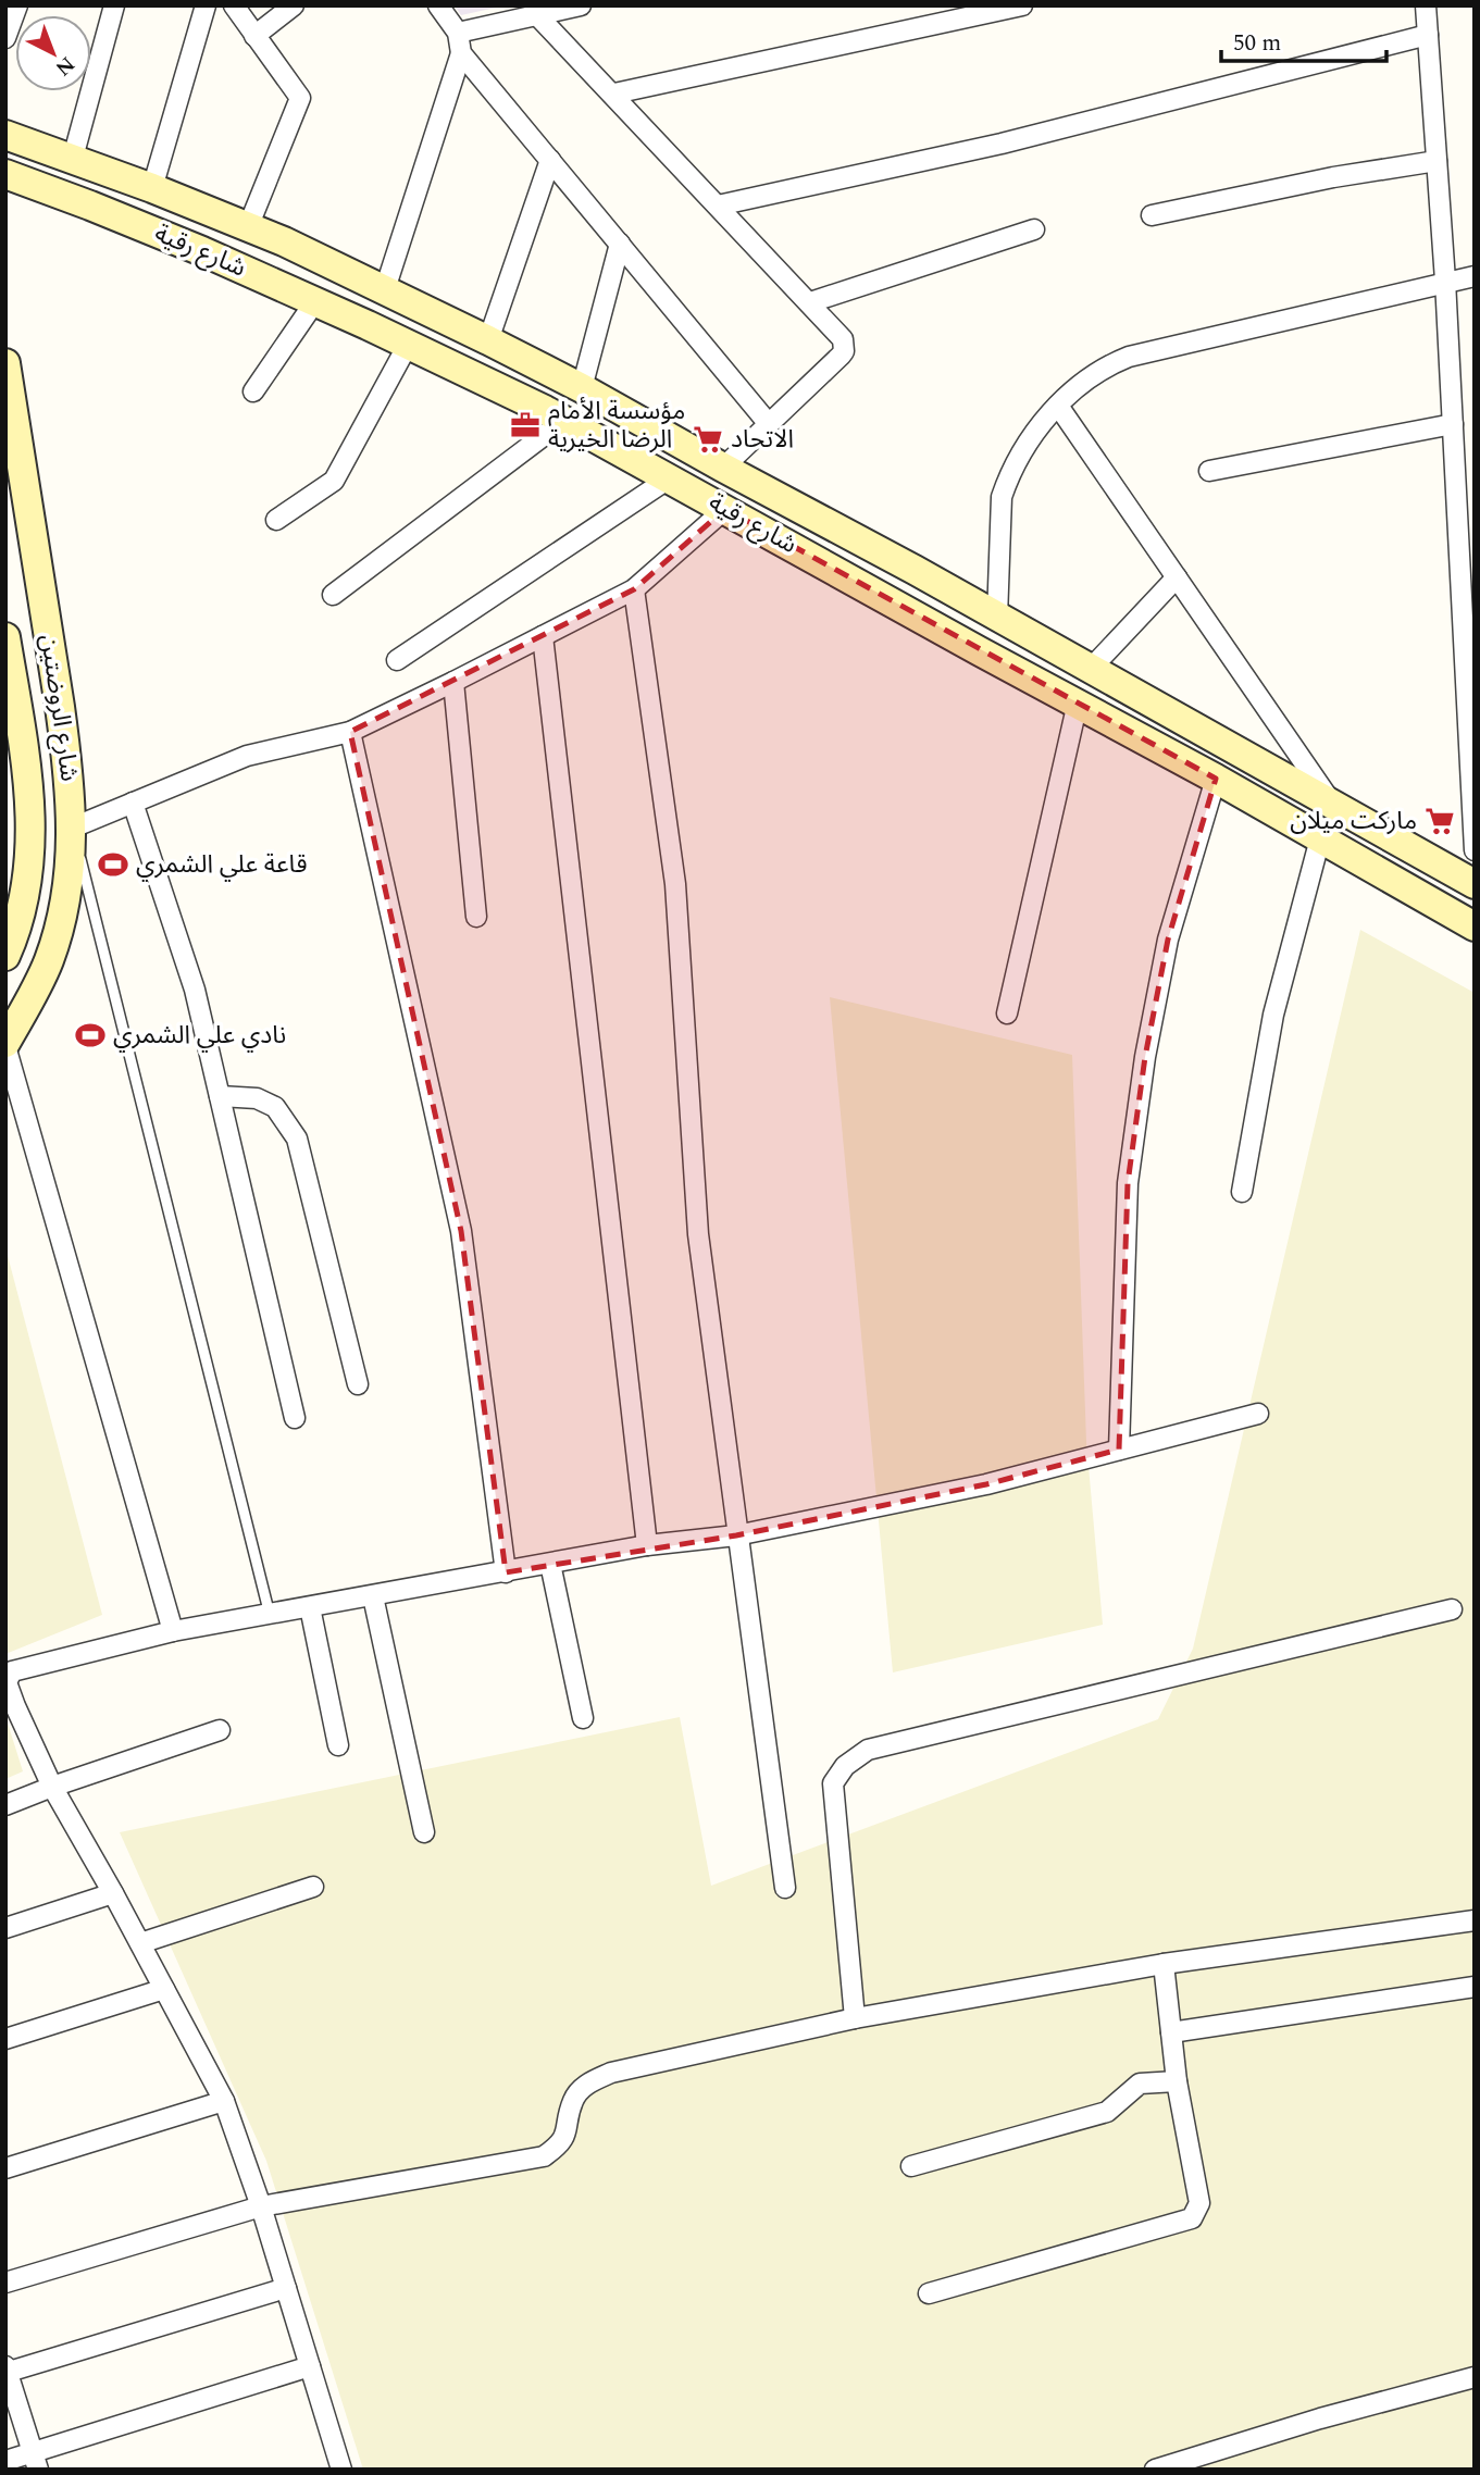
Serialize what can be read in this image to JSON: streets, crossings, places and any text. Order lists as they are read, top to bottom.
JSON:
{
  "streets": {
    "street": ["شارع رقية", "شارع الروضتين"]
  },
  "places": {
    "office": ["مؤسسة الأمام الرضا الخيرية"],
    "supermarket": ["الاتحاد", "ماركت ميلان"],
    "sports": ["قاعة علي الشمري", "نادي علي الشمري"]
  },
  "scale_bar": "50 m",
  "north": "bottom right"
}
